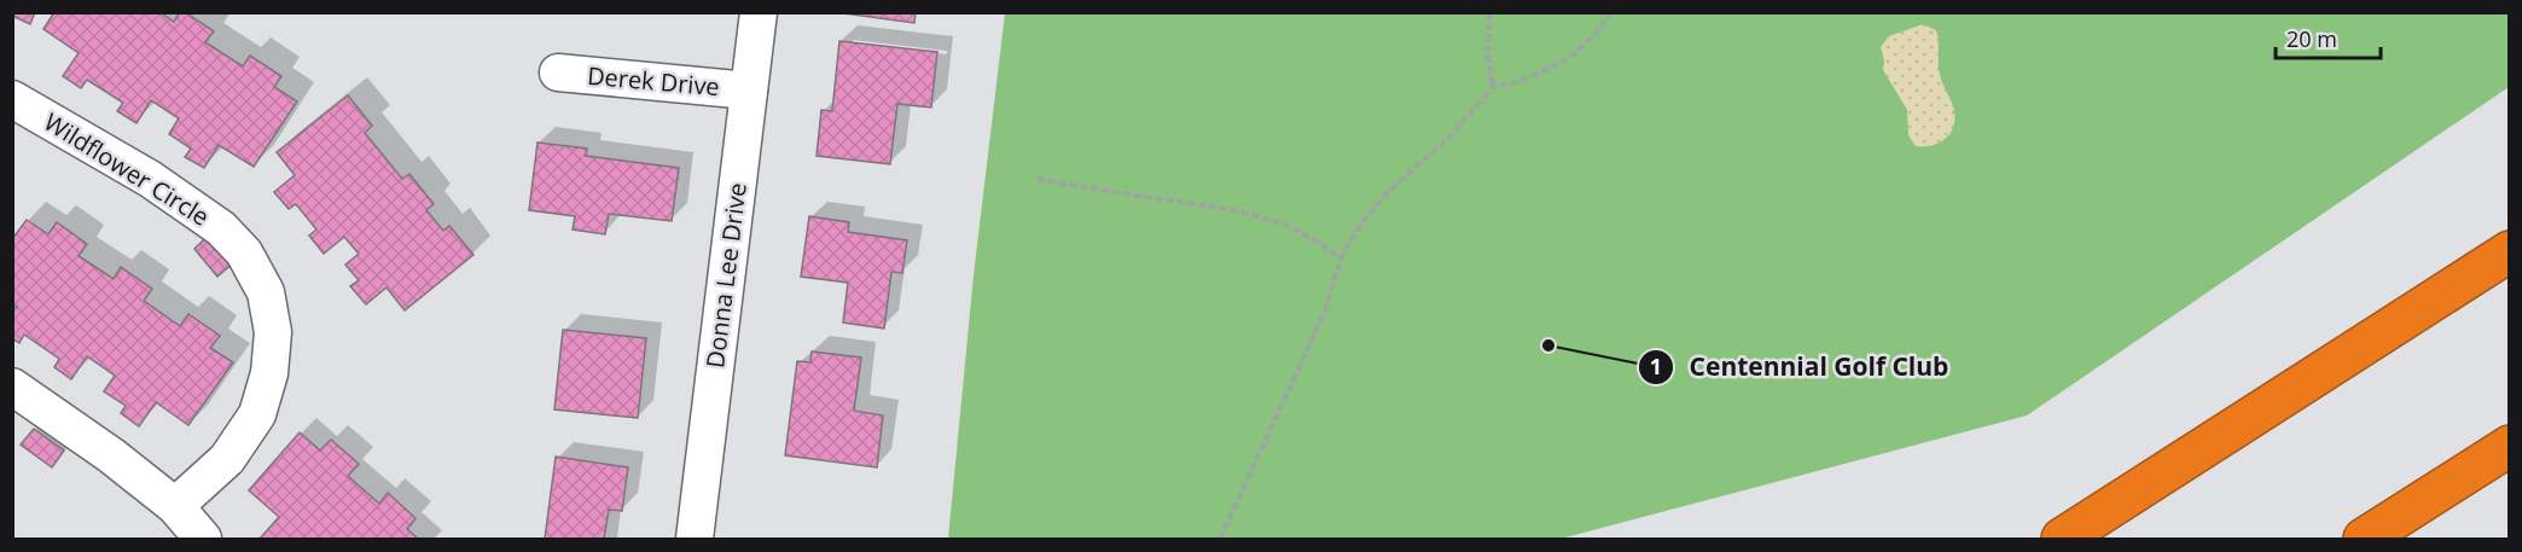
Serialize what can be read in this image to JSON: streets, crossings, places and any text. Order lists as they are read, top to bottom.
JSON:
{
  "streets": {
    "street": ["Derek Drive", "Wildflower Circle", "Donna Lee Drive"]
  },
  "crossings": [
    ["Derek Drive", "Donna Lee Drive"]
  ],
  "places": ["Centennial Golf Club"],
  "scale_bar": "20 m"
}
